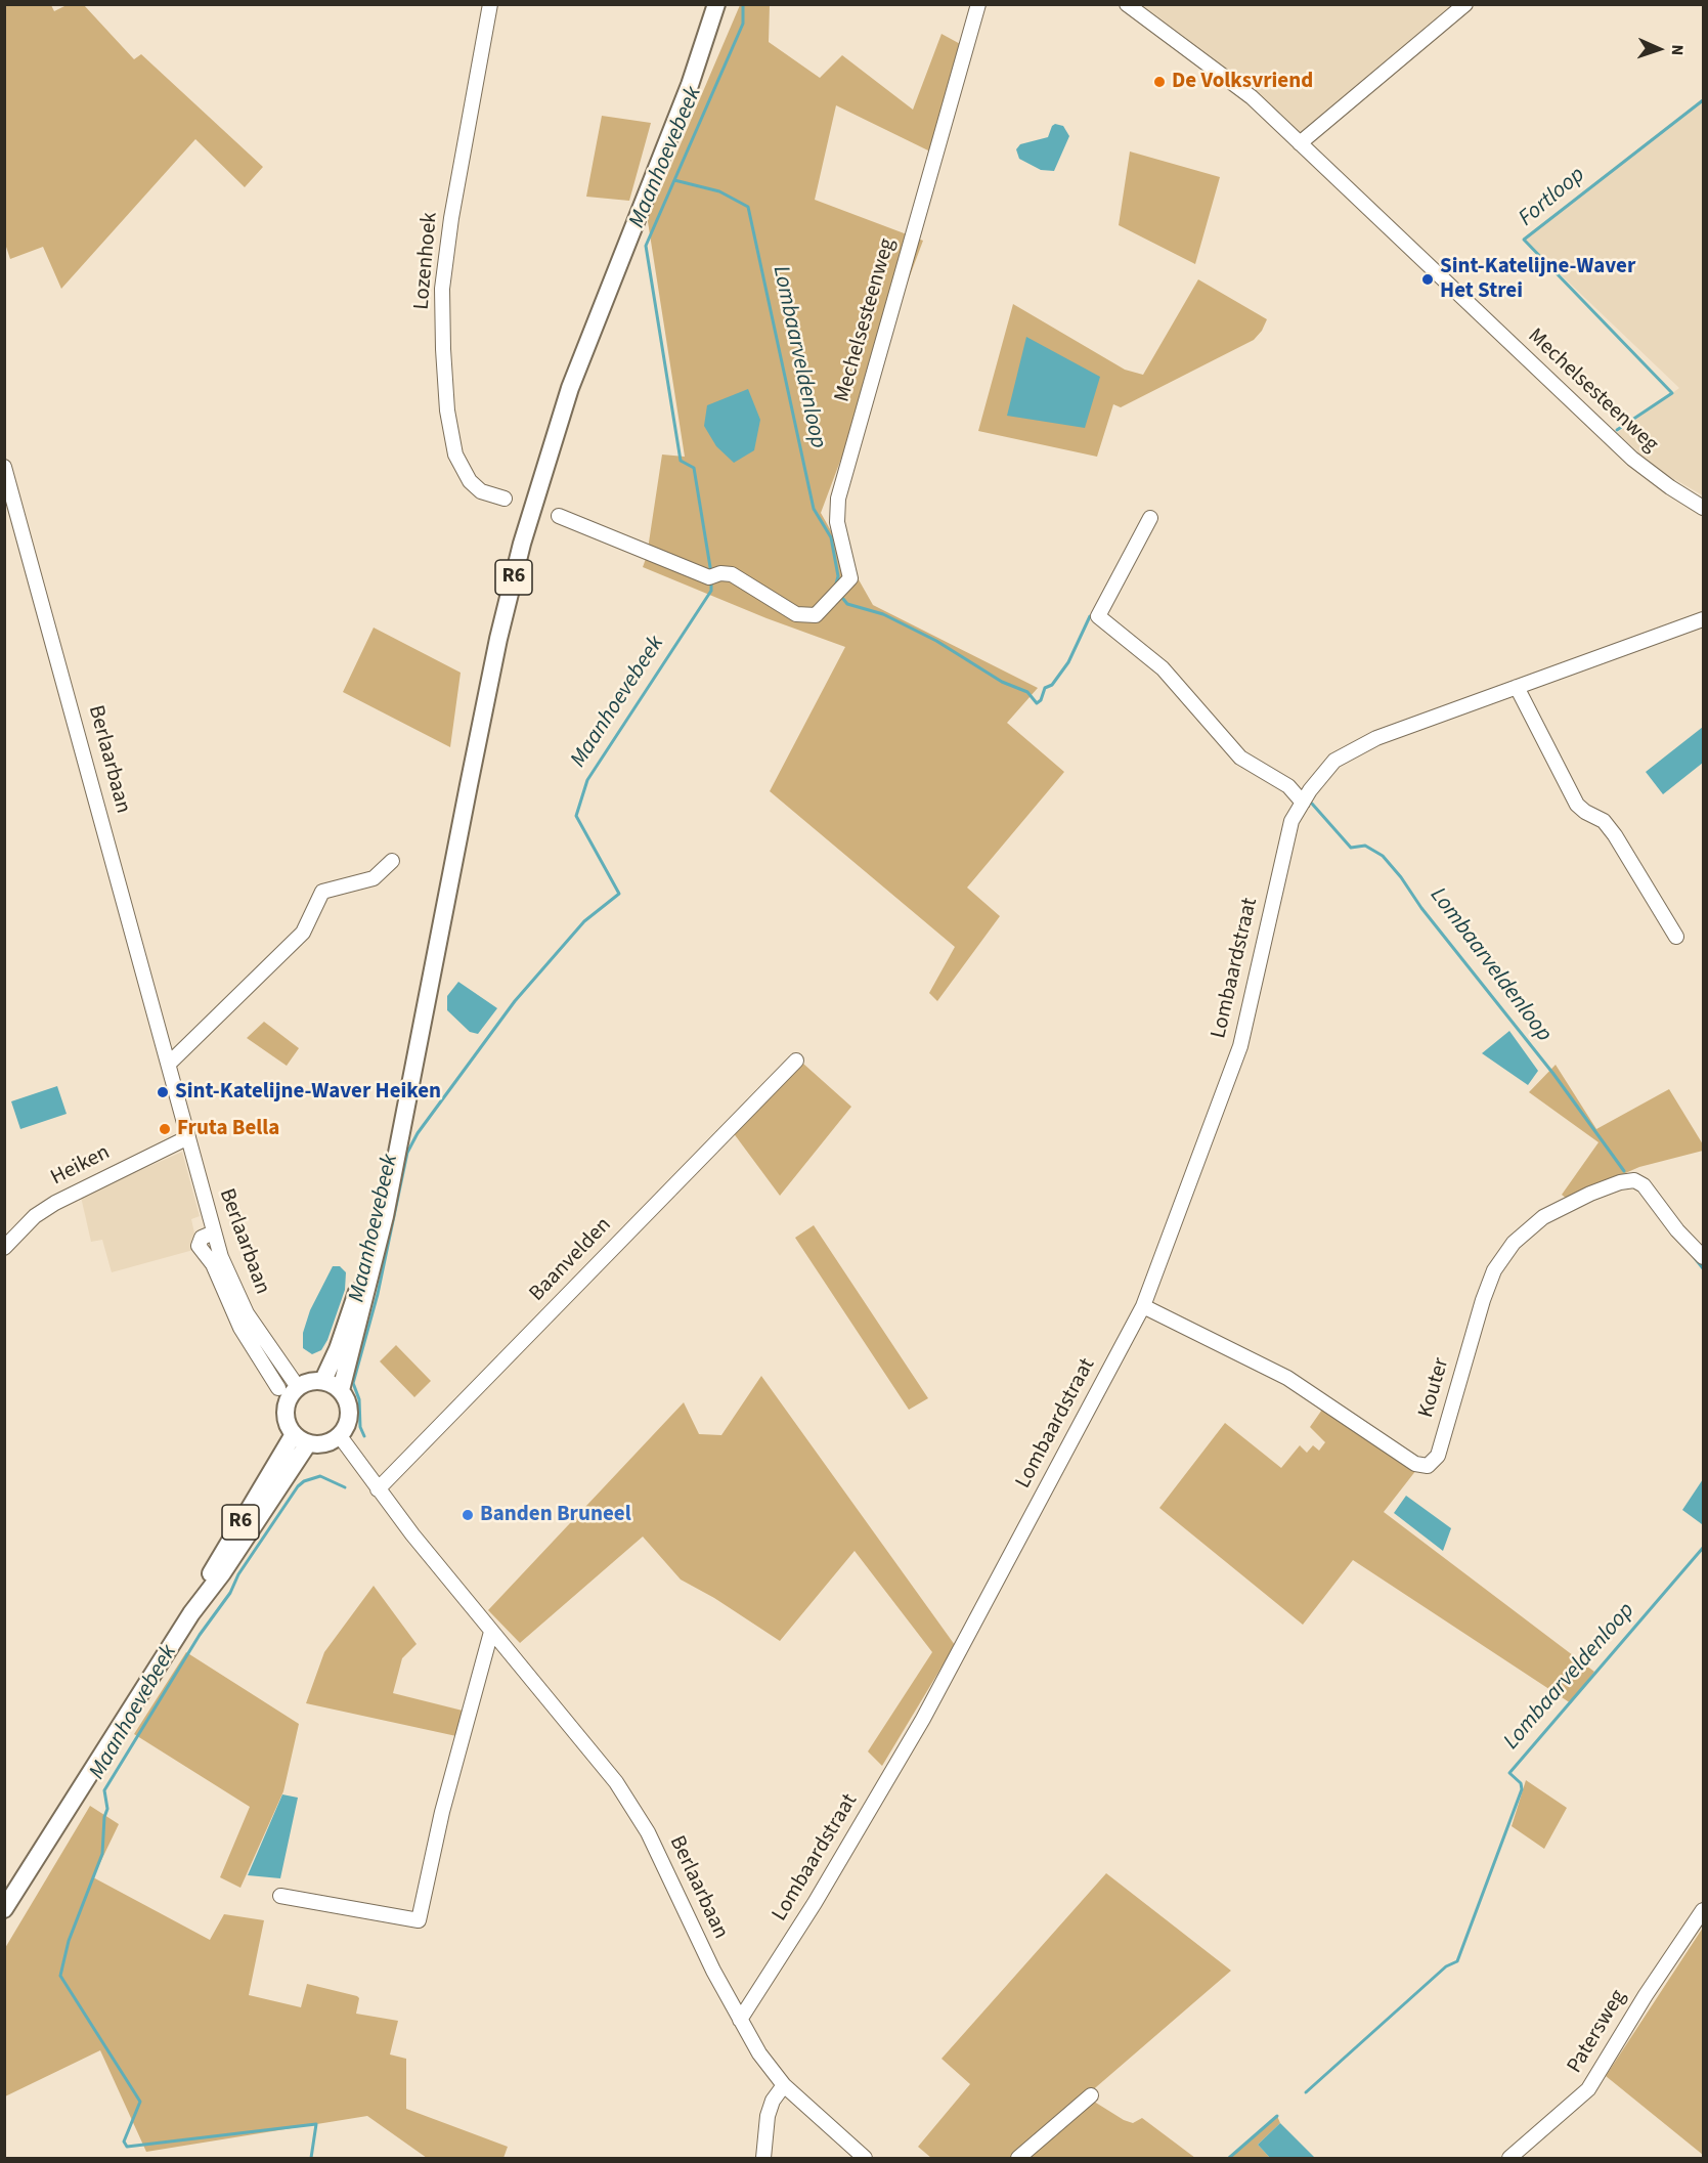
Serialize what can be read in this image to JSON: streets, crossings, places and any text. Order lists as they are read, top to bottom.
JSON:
{
  "streets": {
    "main road": ["R6"],
    "street": [
      "Lozenhoek",
      "Mechelsesteenweg",
      "Berlaarbaan",
      "Lombaardstraat",
      "Heiken",
      "Baanvelden",
      "Kouter",
      "Patersweg"
    ]
  },
  "crossings": [
    ["R6", "Berlaarbaan"],
    ["Berlaarbaan", "Lombaardstraat"],
    ["Berlaarbaan", "Heiken"],
    ["Berlaarbaan", "Baanvelden"],
    ["Lombaardstraat", "Kouter"]
  ],
  "water": ["Maanhoevebeek", "Fortloop", "Lombaarveldenloop"],
  "places": [
    "De Volksvriend",
    "Sint-Katelijne-Waver Het Strei",
    "Sint-Katelijne-Waver Heiken",
    "Fruta Bella",
    "Banden Bruneel"
  ],
  "north": "right"
}
